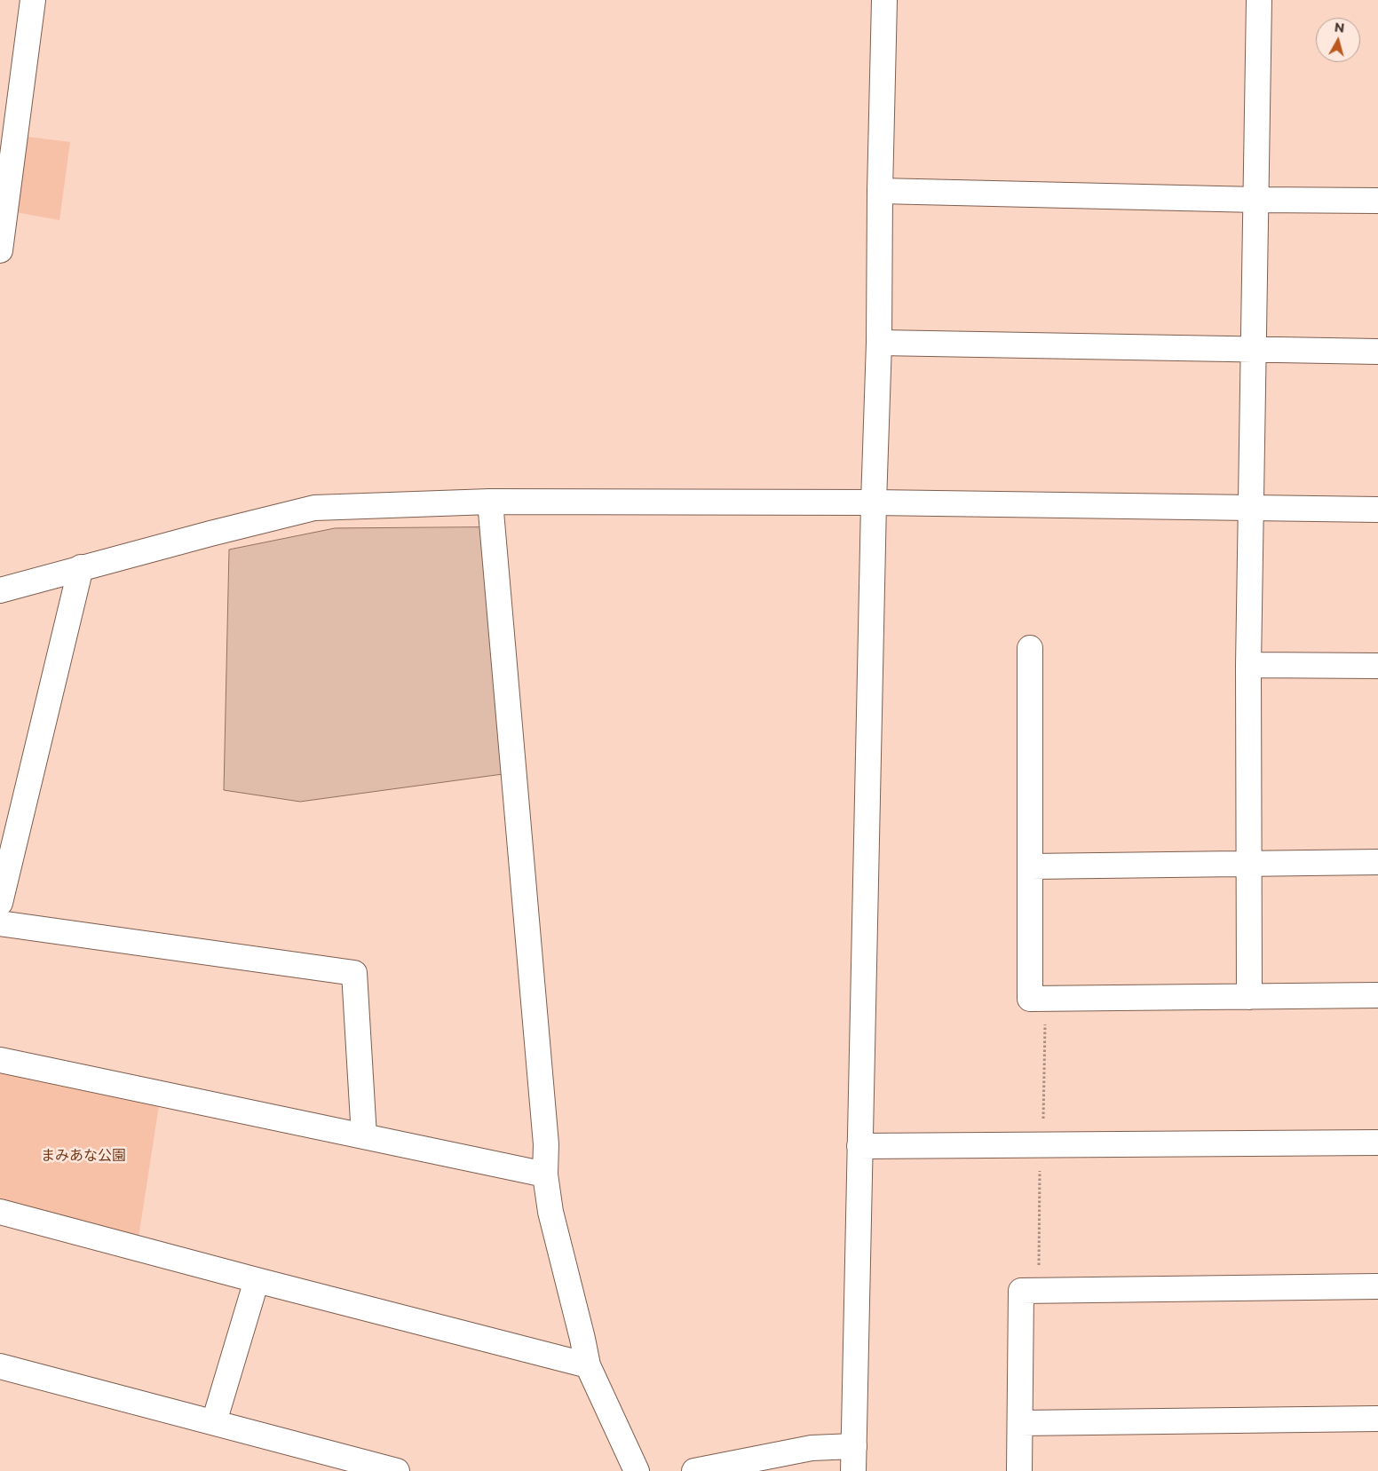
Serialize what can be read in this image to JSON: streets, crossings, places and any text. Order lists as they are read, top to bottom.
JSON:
{
  "parks": ["まみあな公園"],
  "north": "top"
}
